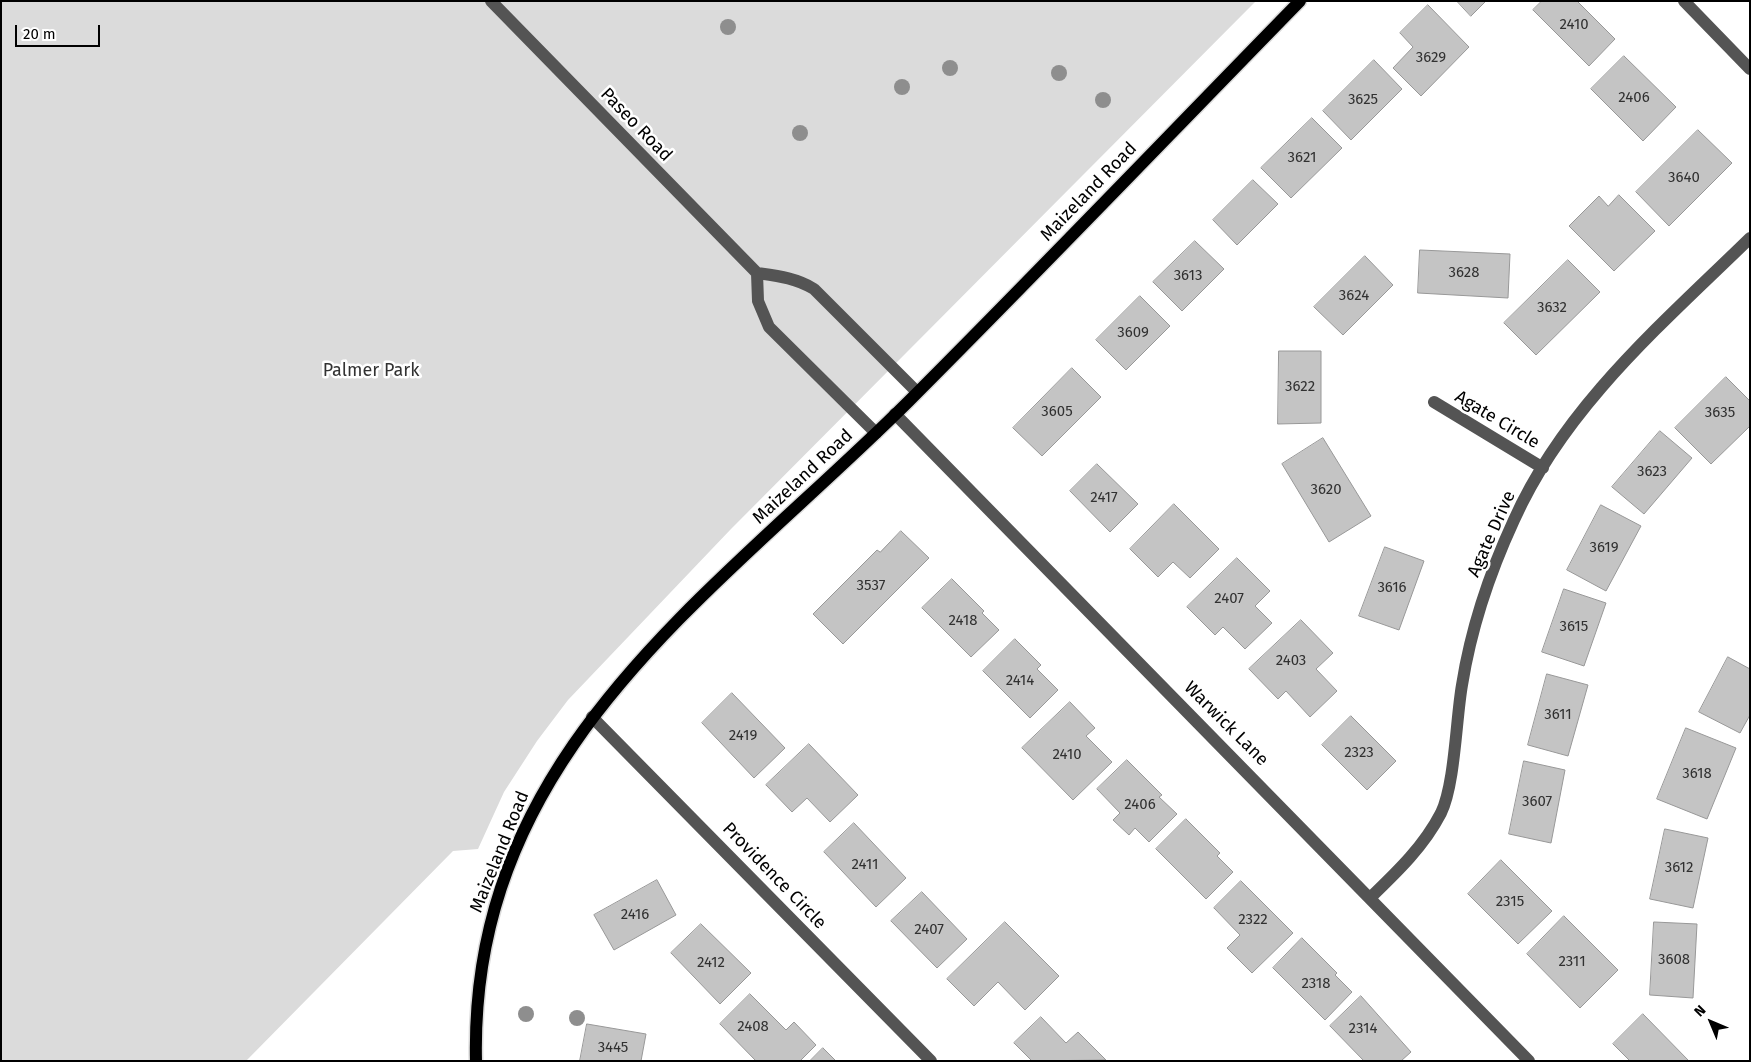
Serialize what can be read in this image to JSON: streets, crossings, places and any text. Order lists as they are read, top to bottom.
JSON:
{
  "streets": {
    "main road": ["Maizeland Road"],
    "street": [
      "Paseo Road",
      "Agate Circle",
      "Agate Drive",
      "Warwick Lane",
      "Providence Circle"
    ]
  },
  "crossings": [
    ["Maizeland Road", "Warwick Lane"],
    ["Maizeland Road", "Providence Circle"],
    ["Agate Circle", "Agate Drive"],
    ["Agate Drive", "Warwick Lane"]
  ],
  "parks": ["Palmer Park"],
  "house_numbers": [
    "2410",
    "3629",
    "2406",
    "3625",
    "3621",
    "3640",
    "3628",
    "3613",
    "3624",
    "3632",
    "3609",
    "3622",
    "3605",
    "3635",
    "3623",
    "3620",
    "2417",
    "3619",
    "3537",
    "3616",
    "2407",
    "2418",
    "3615",
    "2403",
    "2414",
    "3611",
    "2419",
    "2323",
    "2410",
    "3618",
    "3607",
    "2406",
    "2411",
    "3612",
    "2315",
    "2416",
    "2322",
    "2407",
    "3608",
    "2311",
    "2412",
    "2318",
    "2408",
    "2314",
    "3445"
  ],
  "scale_bar": "20 m",
  "north": "top left"
}
